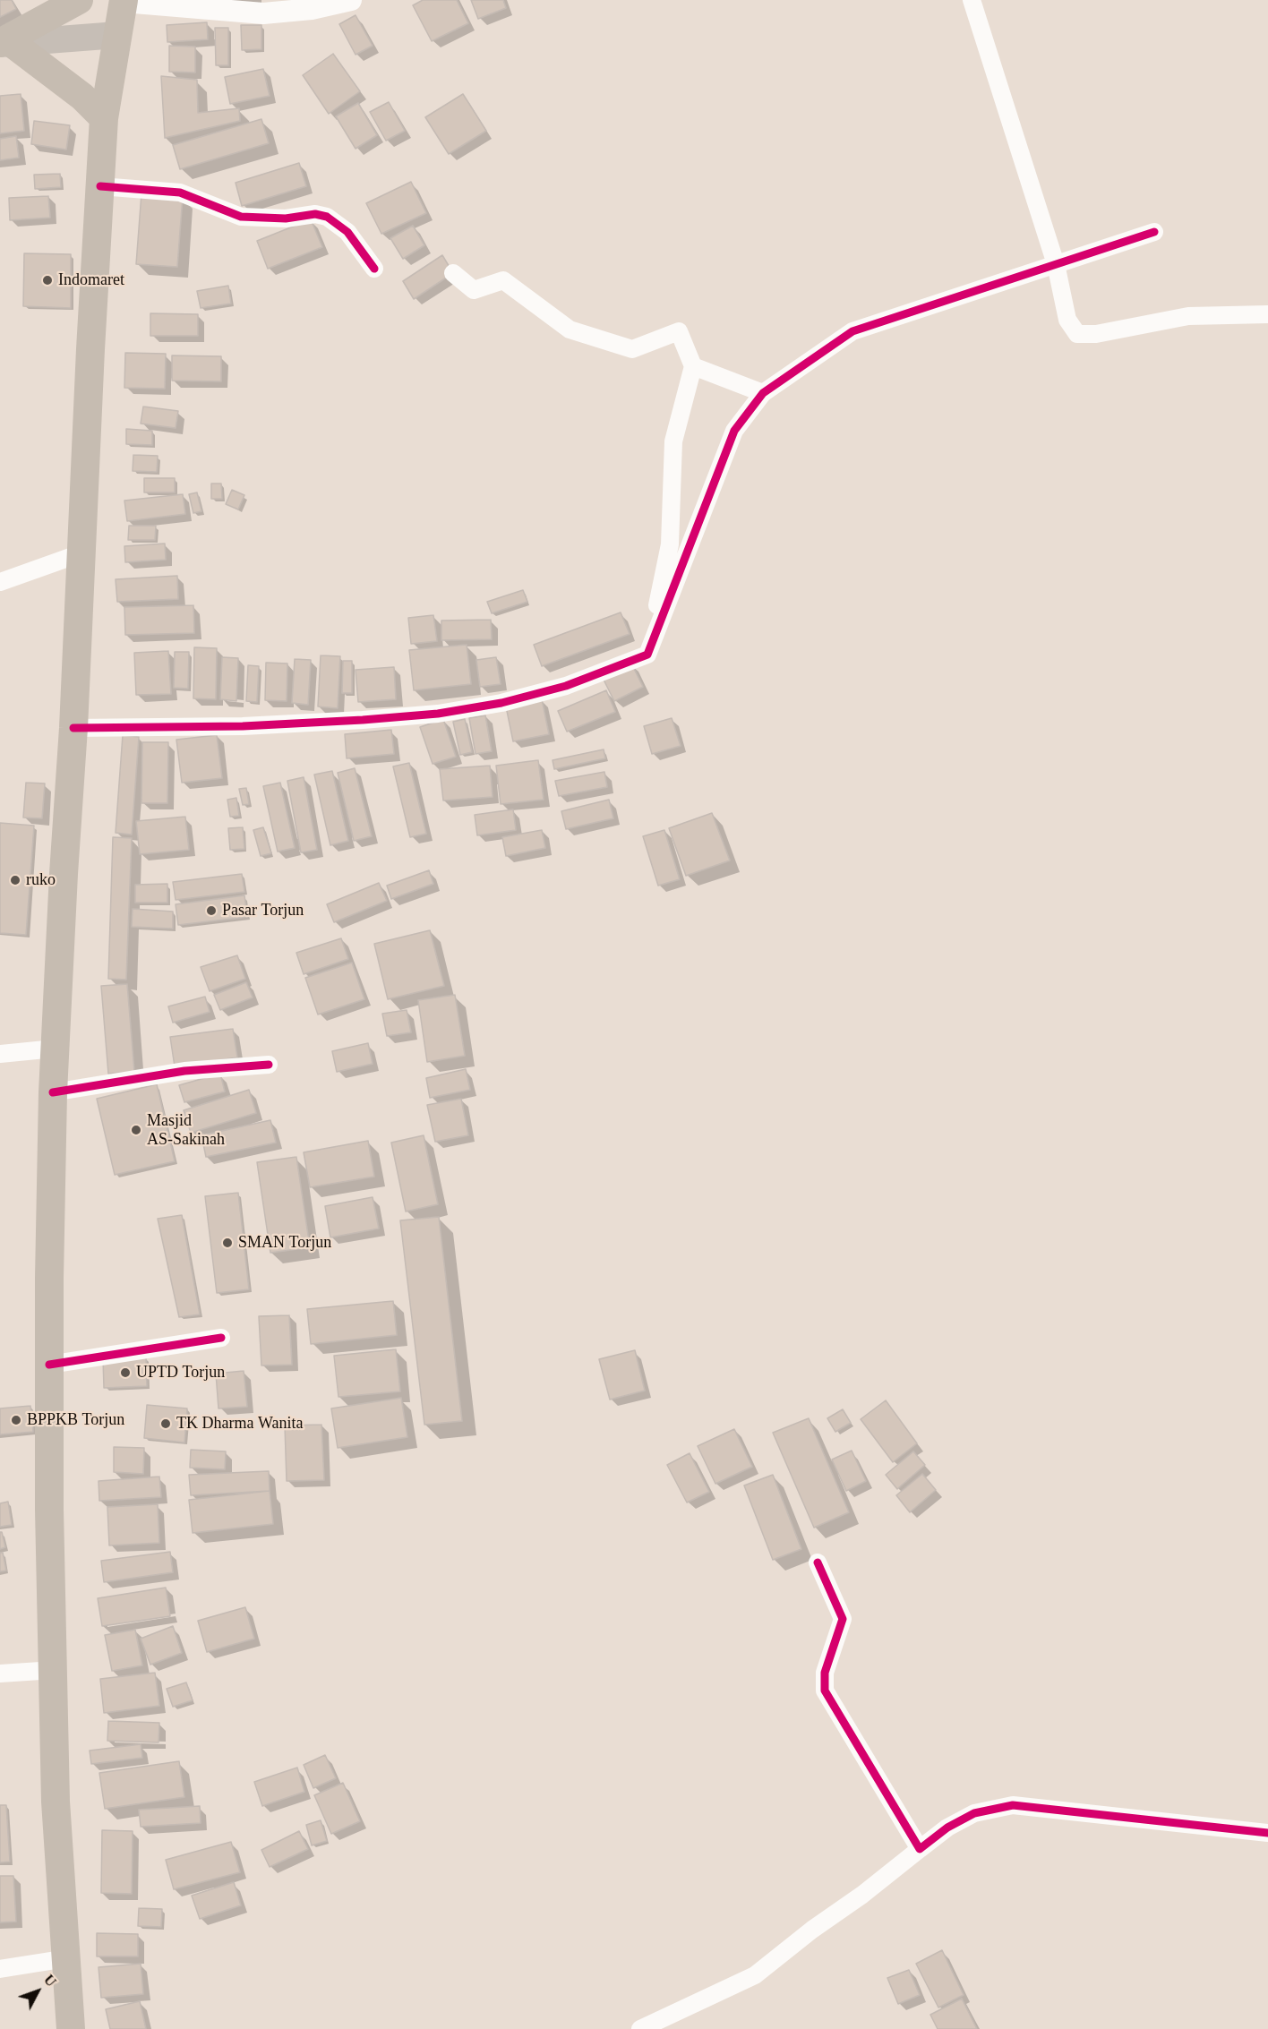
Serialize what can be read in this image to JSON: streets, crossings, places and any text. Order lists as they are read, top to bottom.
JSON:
{
  "places": [
    "Indomaret",
    "ruko",
    "Pasar Torjun",
    "Masjid AS-Sakinah",
    "SMAN Torjun",
    "UPTD Torjun",
    "BPPKB Torjun",
    "TK Dharma Wanita"
  ],
  "north": "top right"
}
